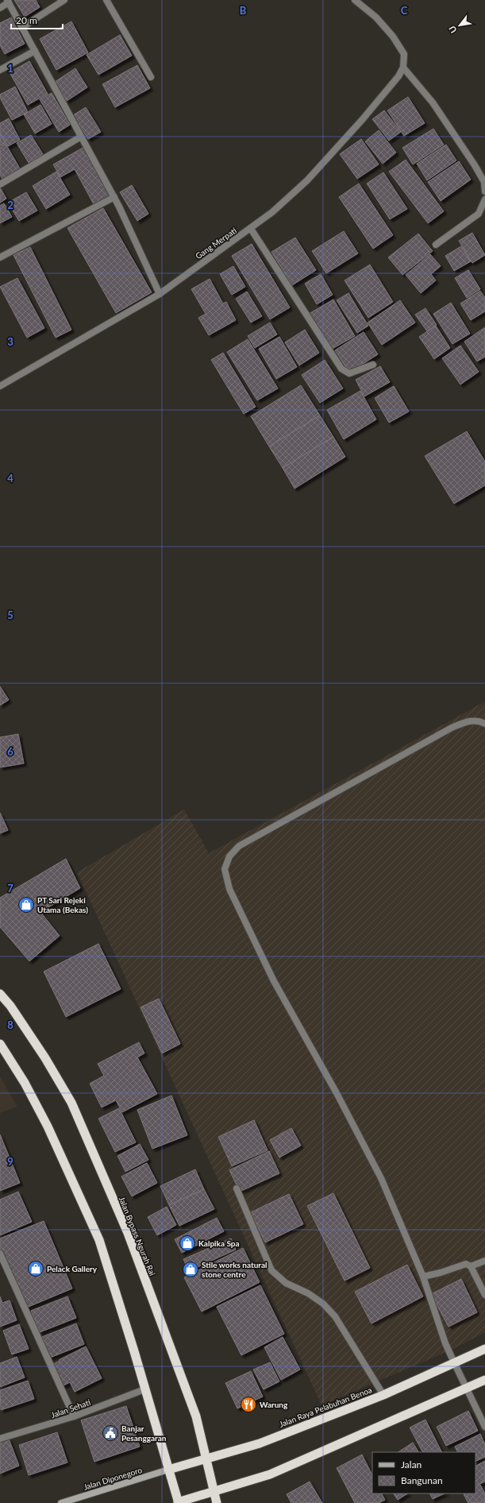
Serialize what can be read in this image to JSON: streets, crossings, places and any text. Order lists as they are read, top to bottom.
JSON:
{
  "streets": {
    "highway": ["Jalan Bypass Ngurah Rai", "Jalan Raya Pelabuhan Benoa"],
    "main road": ["Jalan Diponegoro"],
    "street": ["Gang Merpati", "Jalan Sehati"]
  },
  "crossings": [
    ["Jalan Bypass Ngurah Rai", "Jalan Raya Pelabuhan Benoa"],
    ["Jalan Raya Pelabuhan Benoa", "Jalan Diponegoro"]
  ],
  "places": {
    "shop": [
      "PT Sari Rejeki Utama (Bekas)",
      "Kalpika Spa",
      "Pelack Gallery",
      "Stile works natural stone centre"
    ],
    "restaurant": ["Warung"],
    "public building": ["Banjar Pesanggaran"]
  },
  "legend": ["Jalan", "Bangunan"],
  "scale_bar": "20 m",
  "north": "bottom left",
  "grid": {
    "columns": ["B", "C"],
    "rows": [
      "1",
      "2",
      "3",
      "4",
      "5",
      "6",
      "7",
      "8",
      "9"
    ]
  }
}
